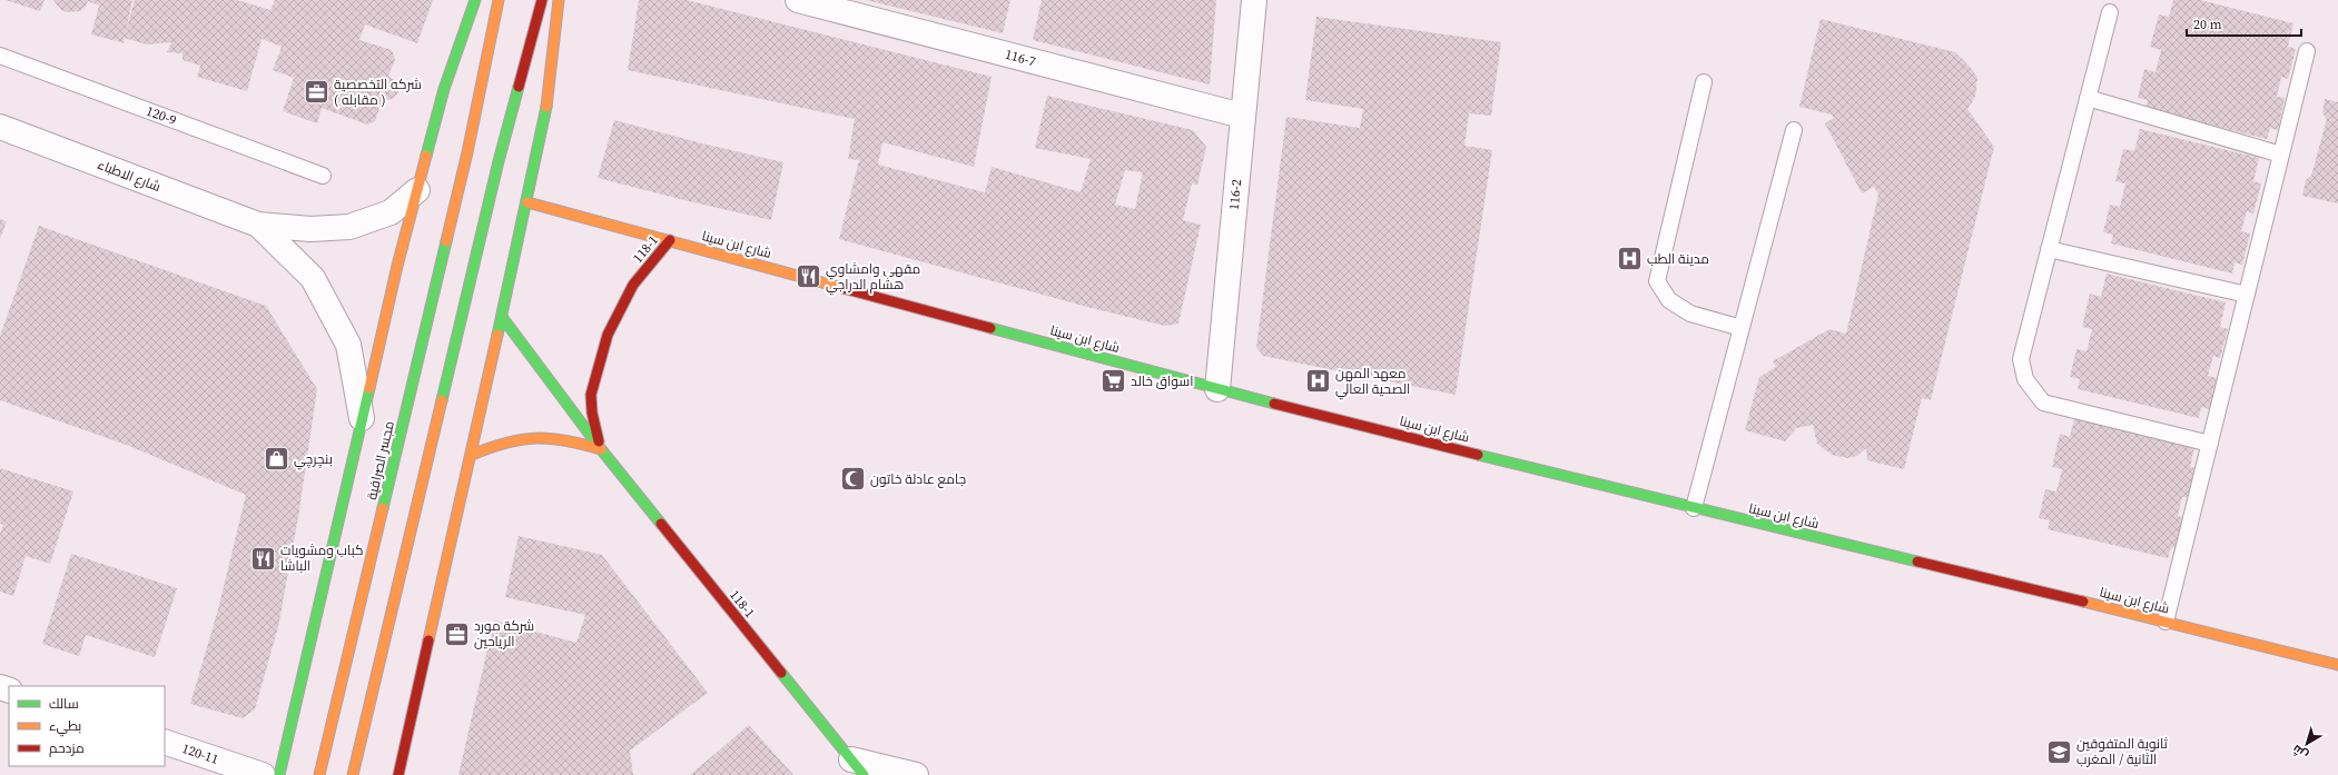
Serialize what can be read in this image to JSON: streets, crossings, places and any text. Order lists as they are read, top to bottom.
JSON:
{
  "streets": {
    "main road": ["شارع ابن سينا", "118-1", "مجسر الصرافية"],
    "street": [
      "116-7",
      "شارع الاطباء",
      "116-2",
      "120-11"
    ],
    "lane": ["120-9"]
  },
  "crossings": [
    ["116-7", "116-2"],
    ["116-2", "شارع ابن سينا"],
    ["شارع ابن سينا", "118-1"]
  ],
  "places": {
    "office": ["شركه التخصصية ( مقابله )", "شركة مورد الرياحين"],
    "hospital": ["مدينة الطب", "معهد المهن الصحية العالي"],
    "restaurant": ["مقهى وامشاوي هشام الدراجي", "كباب ومشويات الباشا"],
    "supermarket": ["اسواق خالد"],
    "shop": ["بنچرچي"],
    "mosque": ["جامع عادلة خاتون"],
    "school or university": ["ثانوية المتفوقين الثانية / المغرب"]
  },
  "legend": ["سالك", "بطيء", "مزدحم"],
  "scale_bar": "20 m",
  "north": "bottom left"
}
